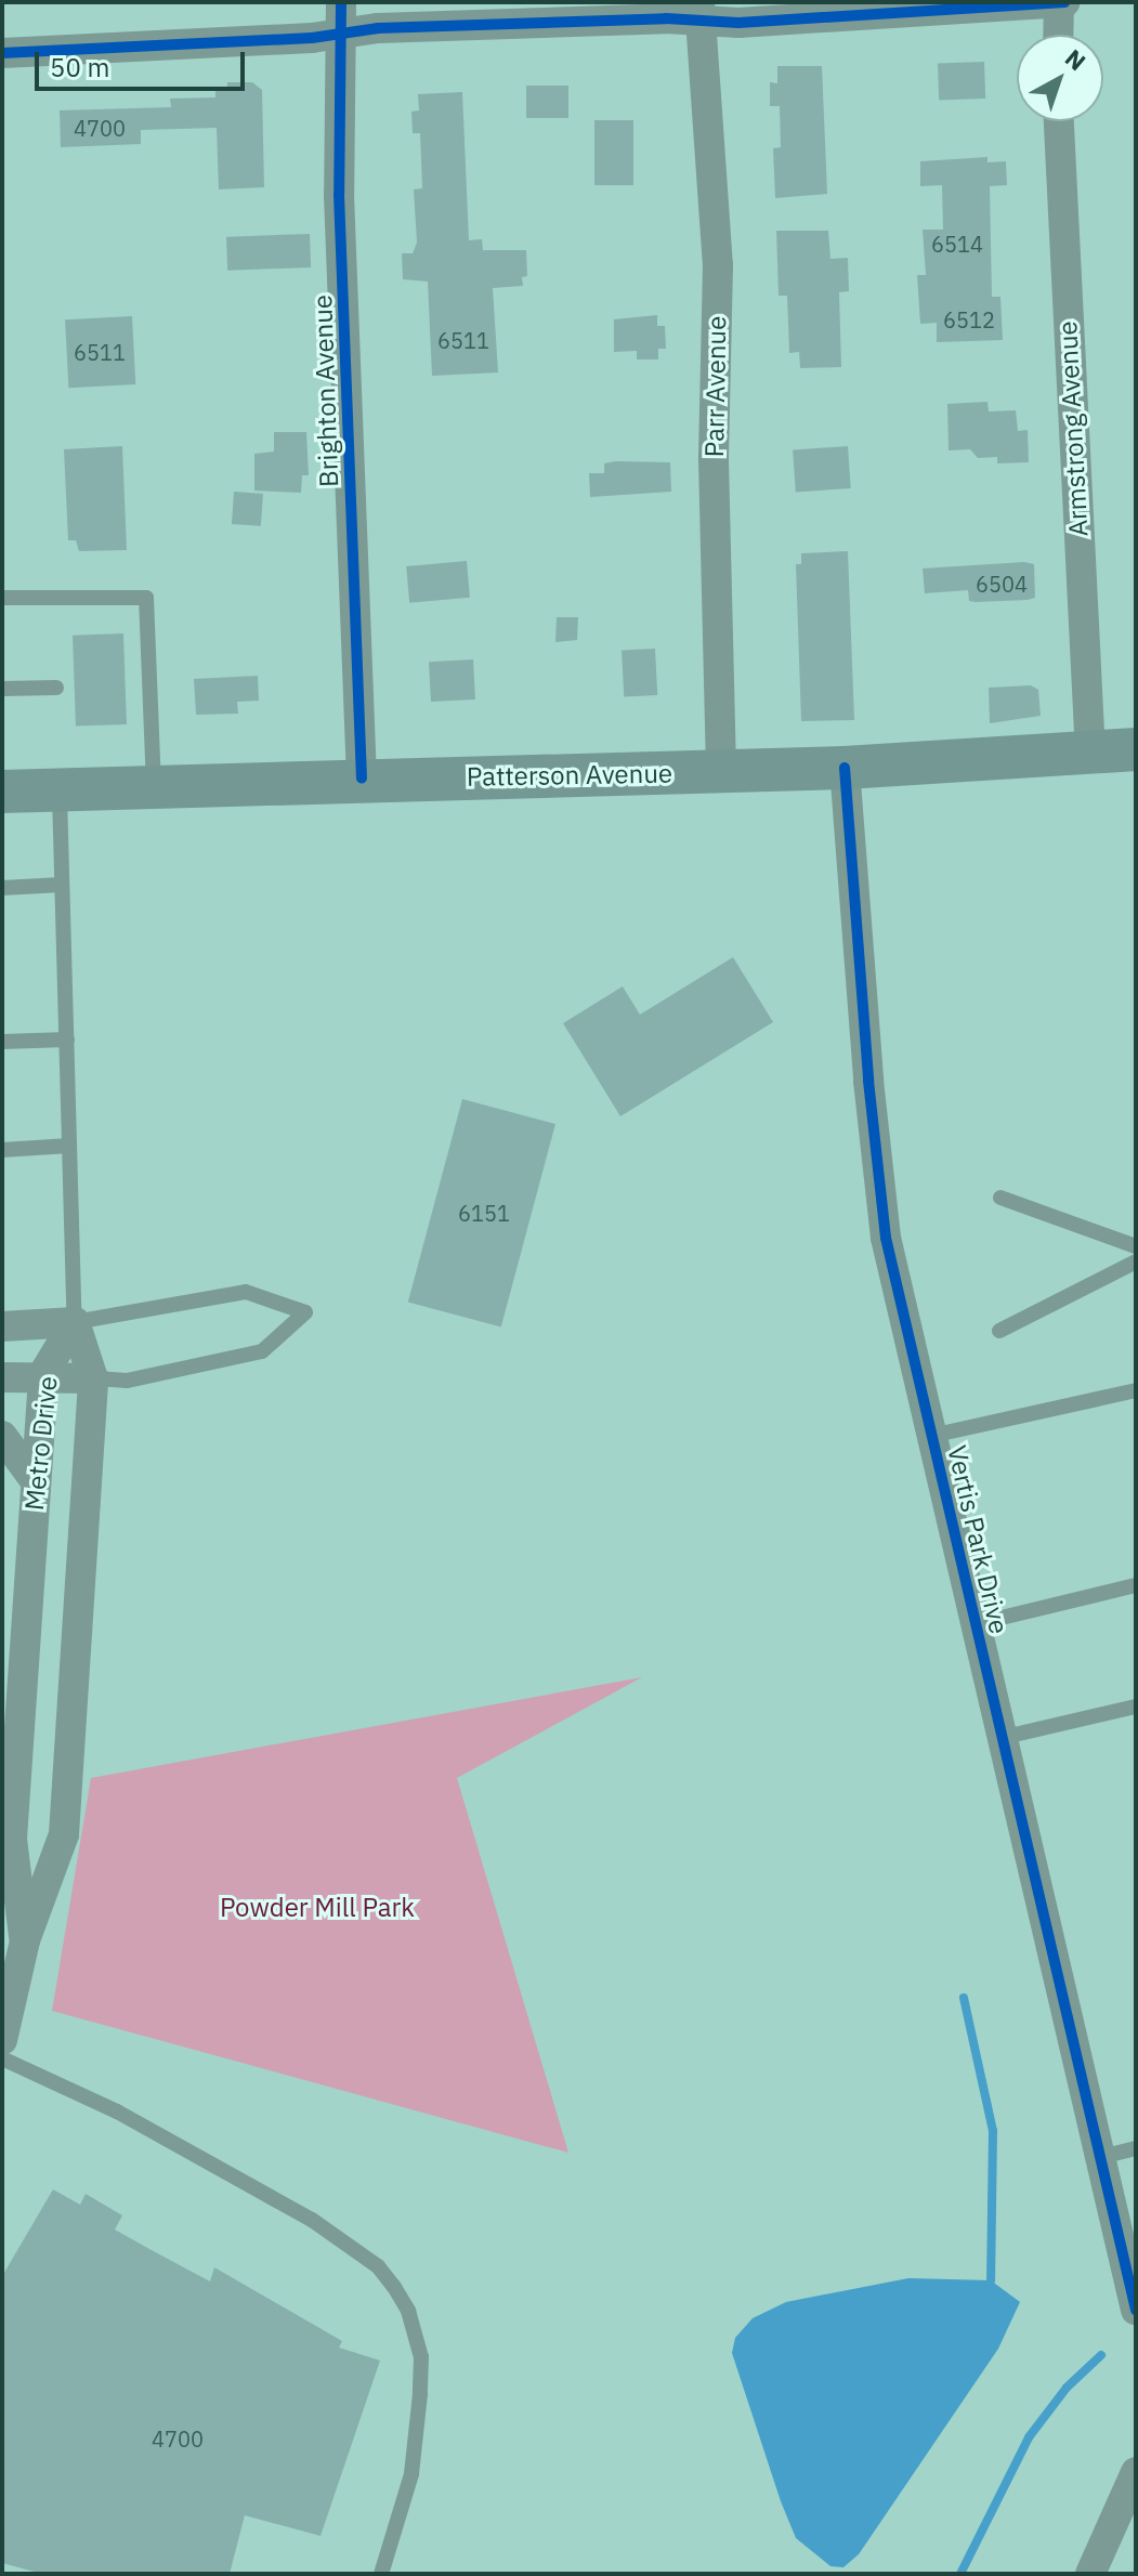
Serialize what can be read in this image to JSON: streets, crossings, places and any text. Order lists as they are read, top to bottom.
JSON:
{
  "streets": {
    "main road": ["Patterson Avenue"],
    "street": [
      "Parr Avenue",
      "Brighton Avenue",
      "Armstrong Avenue",
      "Metro Drive",
      "Vertis Park Drive"
    ]
  },
  "crossings": [
    ["Parr Avenue", "Patterson Avenue"],
    ["Brighton Avenue", "Patterson Avenue"],
    ["Armstrong Avenue", "Patterson Avenue"],
    ["Patterson Avenue", "Vertis Park Drive"]
  ],
  "parks": ["Powder Mill Park"],
  "house_numbers": [
    "4700",
    "6514",
    "6512",
    "6511",
    "6511",
    "6504",
    "6151",
    "4700"
  ],
  "scale_bar": "50 m",
  "north": "top right"
}
